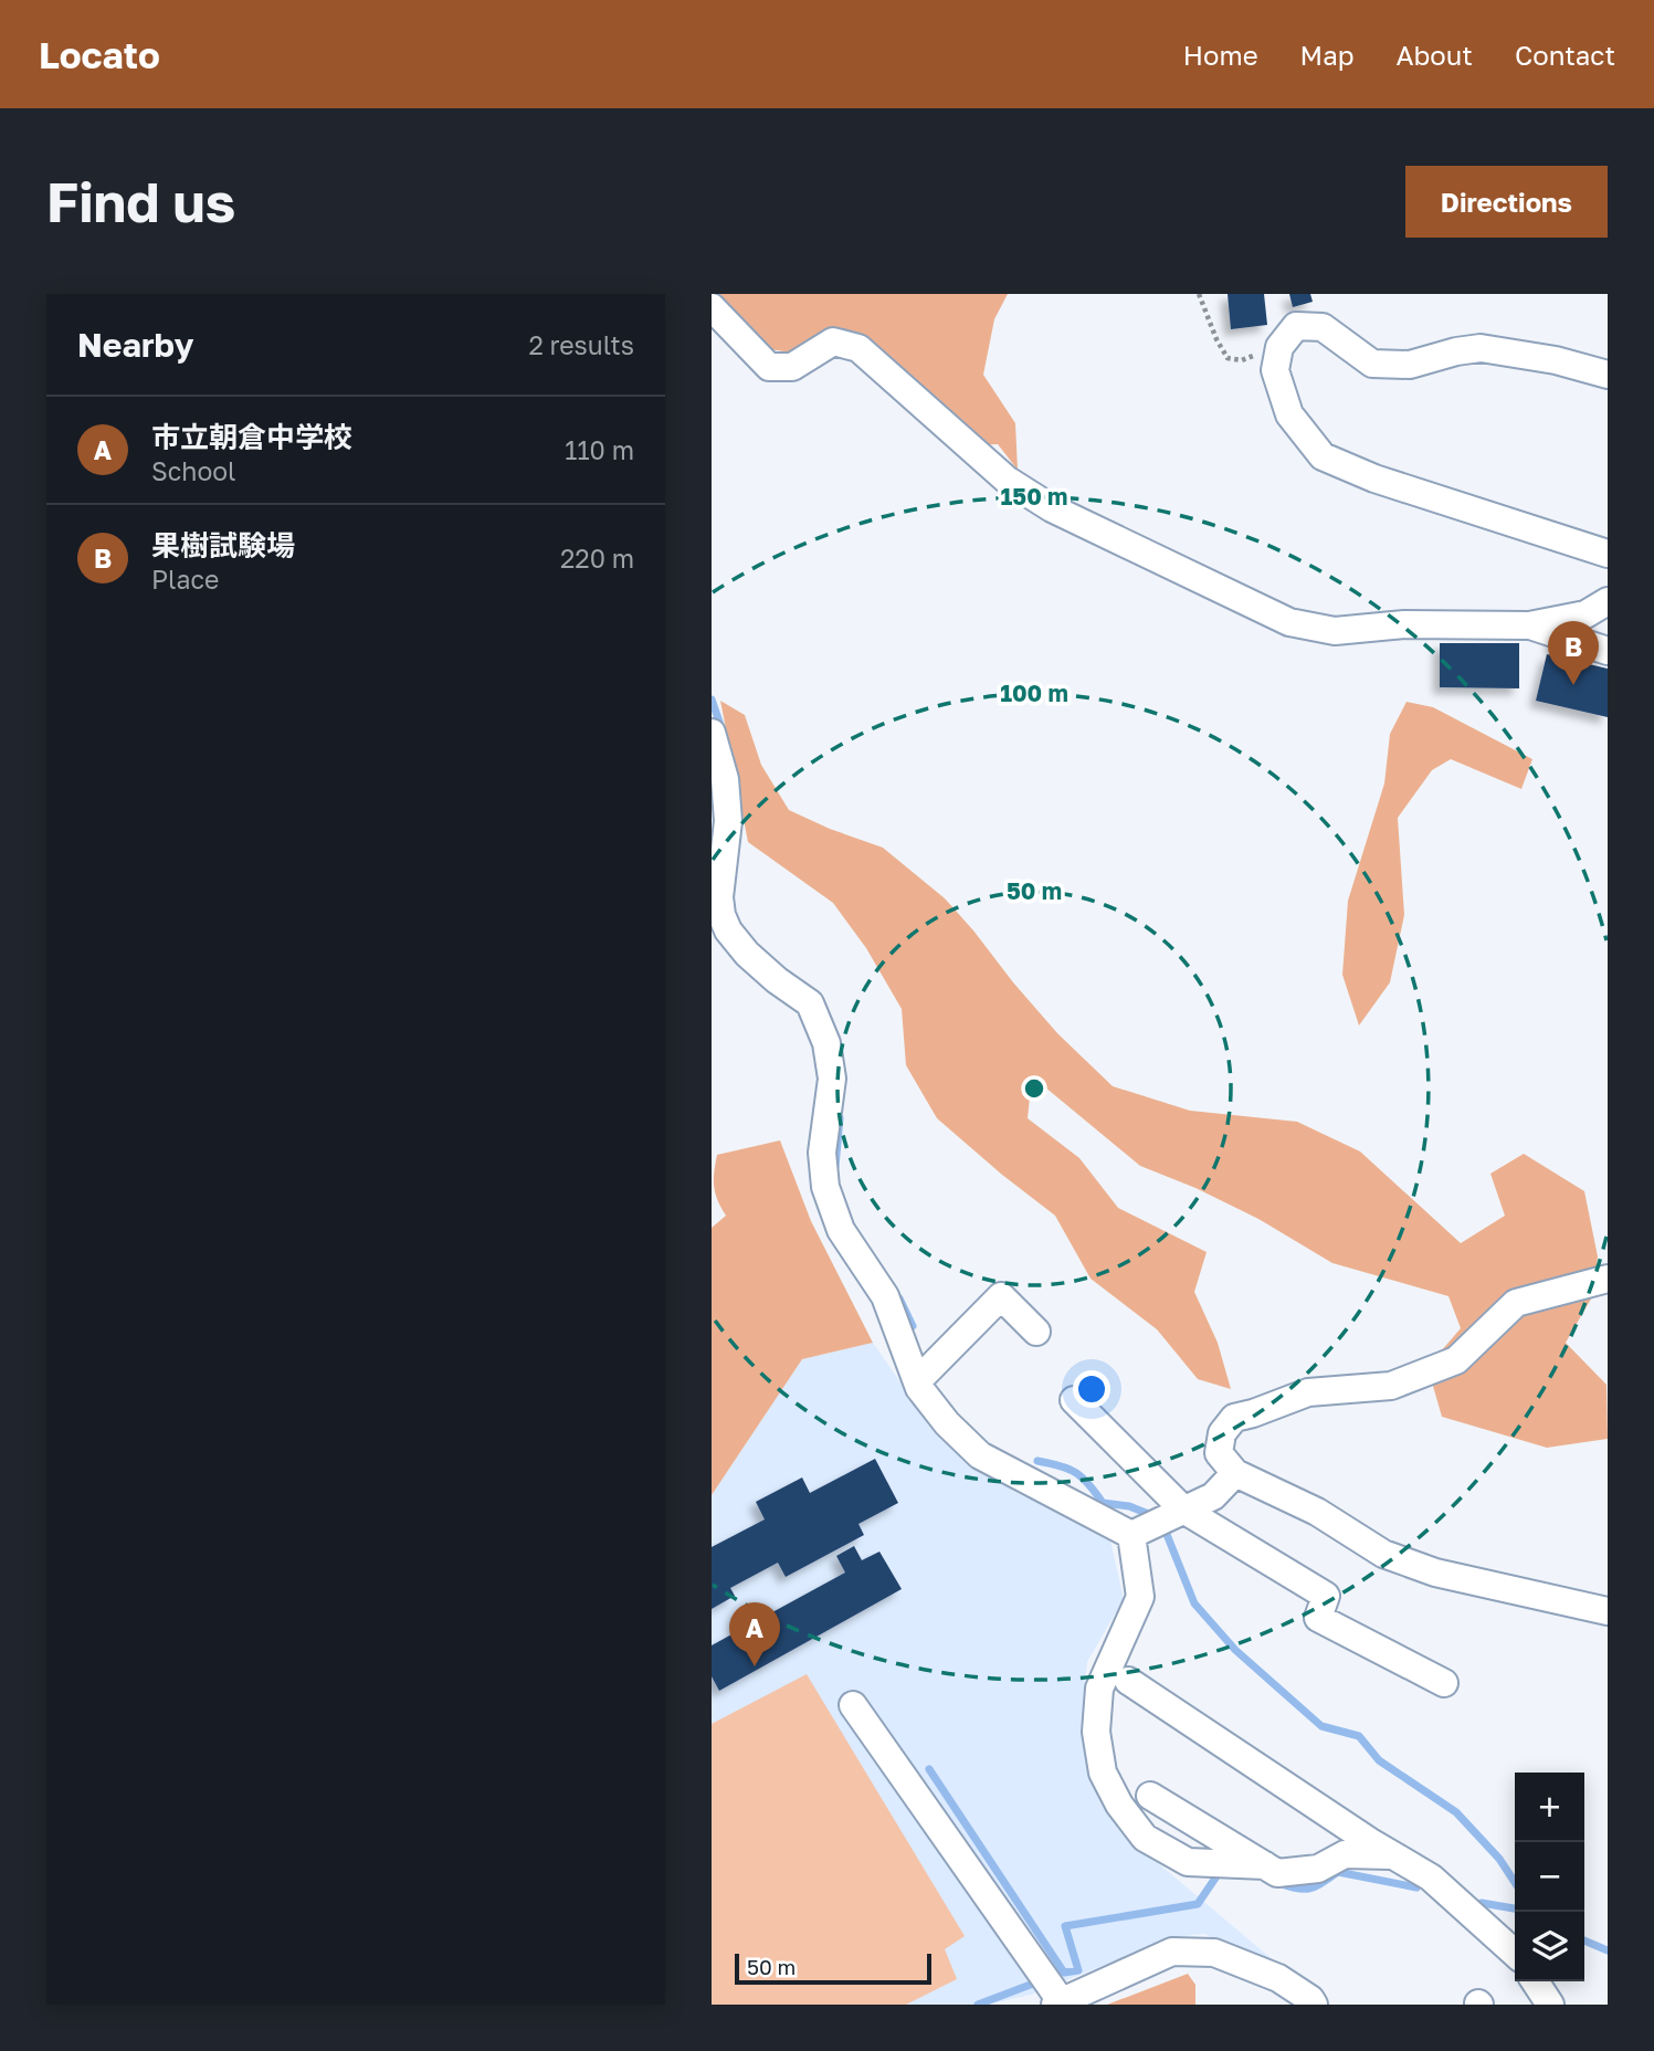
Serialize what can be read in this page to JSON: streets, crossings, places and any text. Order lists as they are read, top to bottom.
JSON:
{
  "scale_bar": "50 m",
  "page": {
    "header": "Locato",
    "nav": [
      "Home",
      "Map",
      "About",
      "Contact"
    ],
    "buttons": "Directions",
    "title": "Find us",
    "heading": ["Nearby", "2 results"],
    "list": [
      {
        "mark": "A",
        "name": "市立朝倉中学校",
        "note": "School",
        "value": "110 m"
      },
      {
        "mark": "B",
        "name": "果樹試験場",
        "note": "Place",
        "value": "220 m"
      }
    ],
    "pins": ["B", "A"],
    "map_buttons": ["+", "−"],
    "scale": "50 m"
  },
  "rings": ["150 m", "100 m", "50 m"]
}
